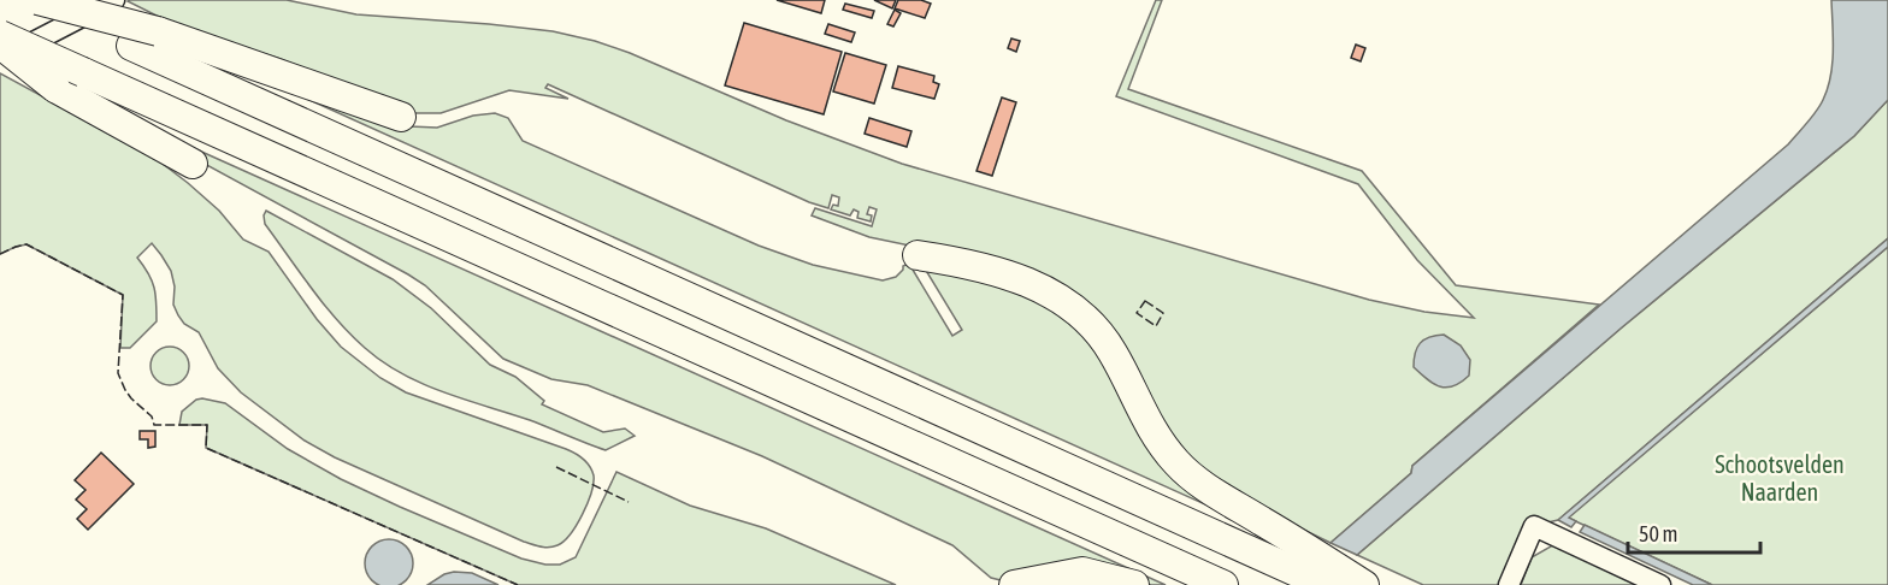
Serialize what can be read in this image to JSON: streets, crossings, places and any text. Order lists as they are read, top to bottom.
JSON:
{
  "parks": ["Schootsvelden Naarden"],
  "scale_bar": "50 m"
}
